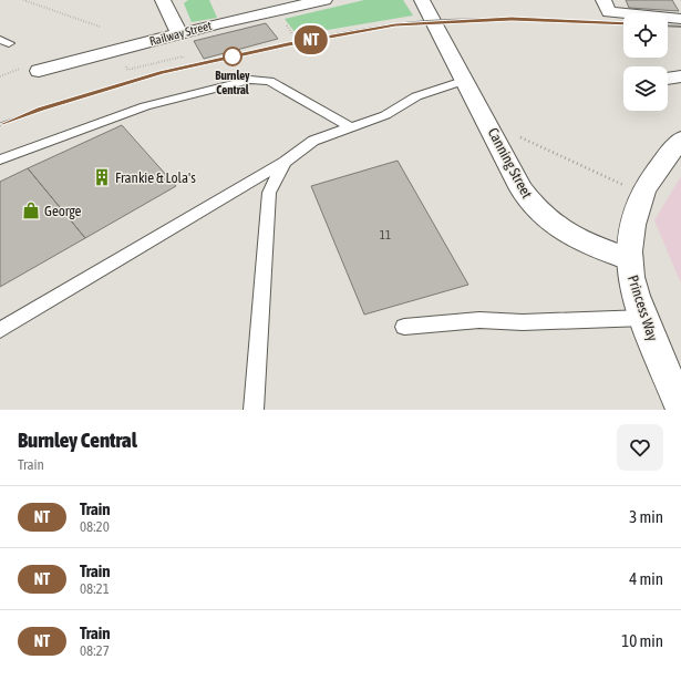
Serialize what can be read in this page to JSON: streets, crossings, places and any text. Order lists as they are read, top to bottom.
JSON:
{
  "streets": {
    "street": ["Railway Street", "Canning Street", "Princess Way"]
  },
  "crossings": [
    ["Canning Street", "Princess Way"]
  ],
  "places": {
    "other": ["Burnley Central"],
    "building": ["Frankie & Lola's"],
    "shop": ["George"]
  },
  "house_numbers": ["11"],
  "page": {
    "on_map": "NT",
    "heading": ["Burnley Central", "Train"],
    "list": [
      {
        "mark": "NT",
        "name": "Train",
        "note": "08:20",
        "value": "3 min"
      },
      {
        "mark": "NT",
        "name": "Train",
        "note": "08:21",
        "value": "4 min"
      },
      {
        "mark": "NT",
        "name": "Train",
        "note": "08:27",
        "value": "10 min"
      }
    ]
  }
}
